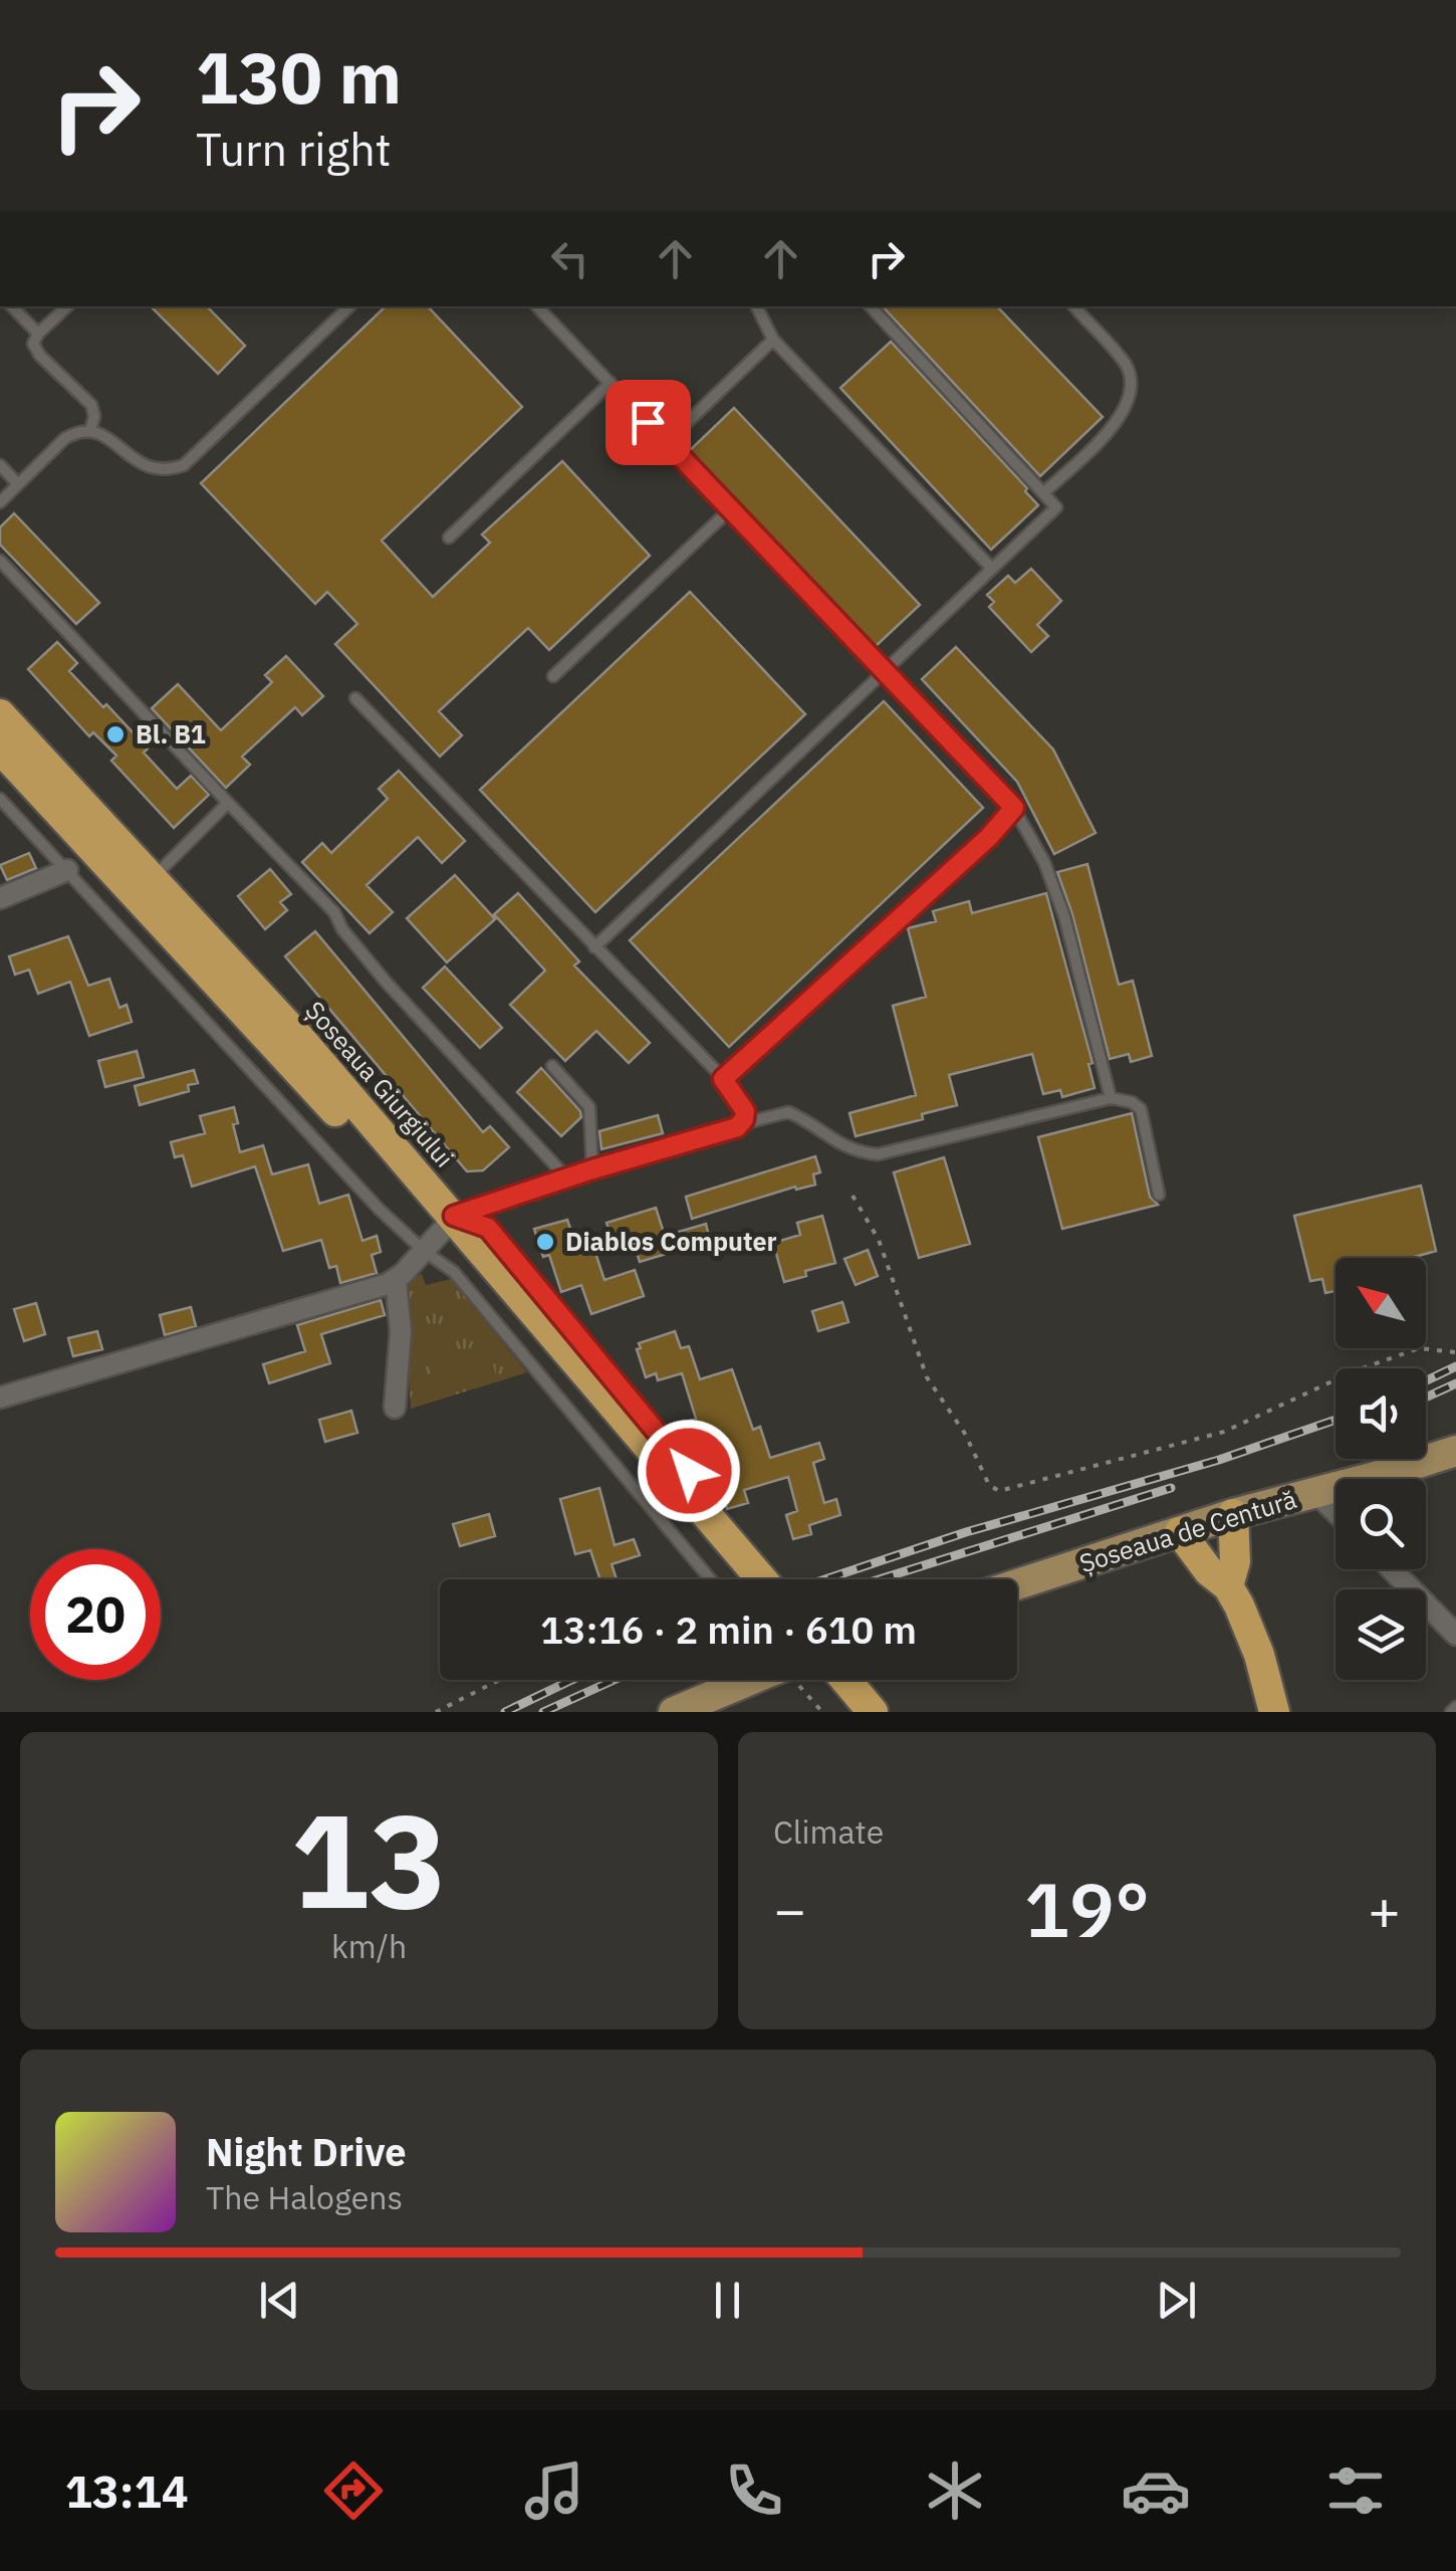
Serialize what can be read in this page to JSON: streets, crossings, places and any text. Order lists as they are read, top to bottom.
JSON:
{
  "streets": {
    "highway": ["Șoseaua Giurgiului"],
    "main road": ["Șoseaua de Centură"]
  },
  "places": ["Bl. B1", "Diablos Computer"],
  "north": "top left",
  "page": {
    "turn": ["130 m", "Turn right"],
    "limit": "20",
    "trip": "13:16 · 2 min · 610 m",
    "tile": [
      ["13", "km/h"],
      "Climate"
    ],
    "heat": ["−", "19°", "+"],
    "song": ["Night Drive", "The Halogens"],
    "tabs": "13:14"
  }
}
